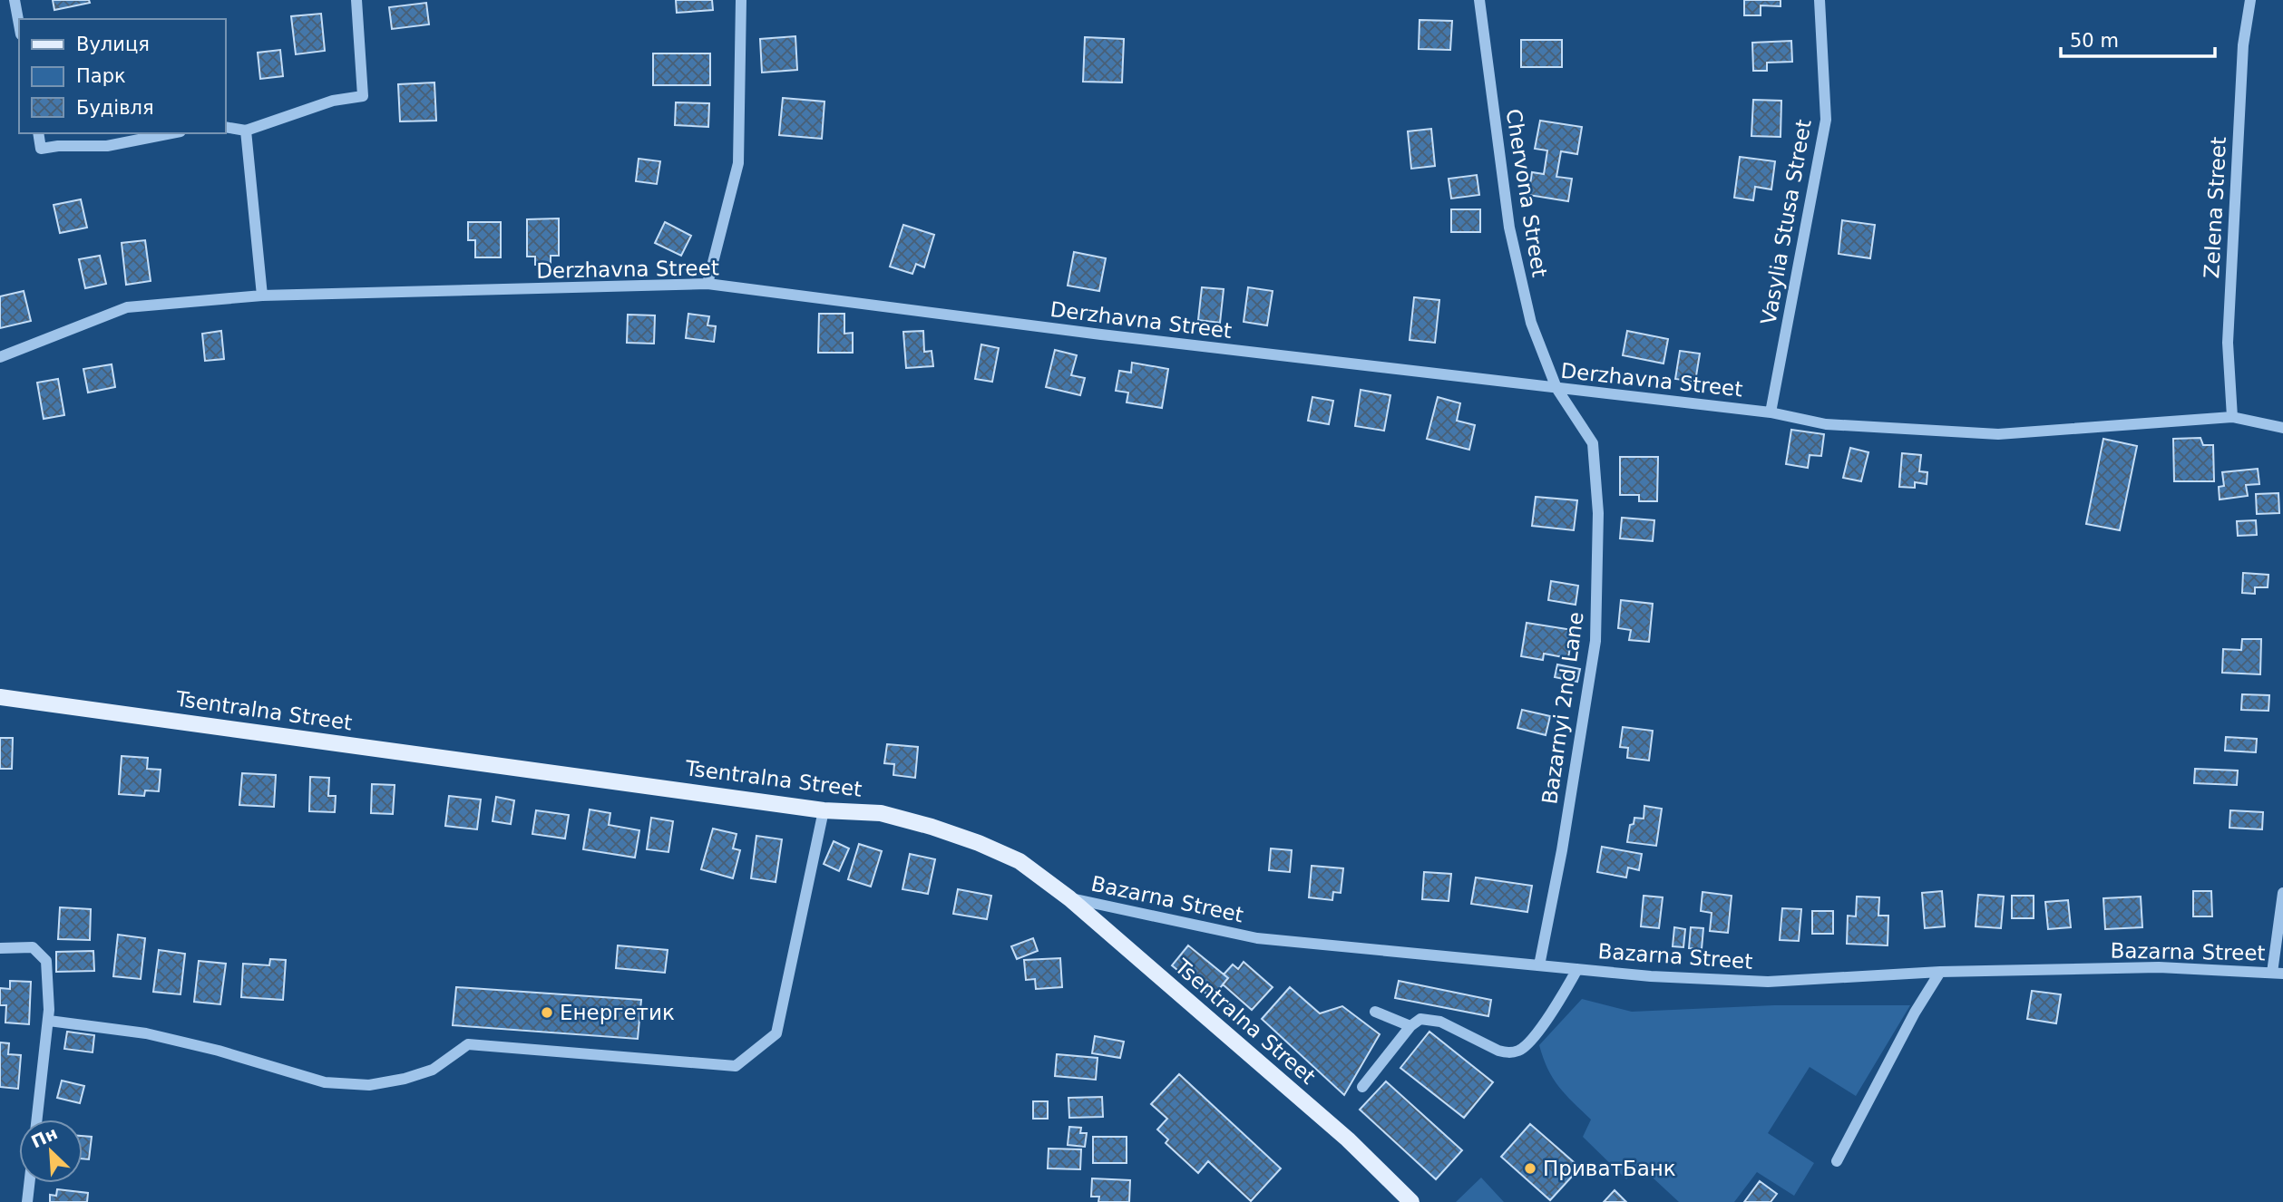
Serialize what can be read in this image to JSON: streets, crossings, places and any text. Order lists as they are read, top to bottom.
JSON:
{
  "streets": {
    "main road": ["Tsentralna Street"],
    "street": [
      "Chervona Street",
      "Zelena Street",
      "Vasylia Stusa Street",
      "Derzhavna Street",
      "Bazarnyi 2nd Lane",
      "Bazarna Street"
    ]
  },
  "crossings": [
    ["Chervona Street", "Derzhavna Street"],
    ["Chervona Street", "Bazarnyi 2nd Lane"],
    ["Zelena Street", "Derzhavna Street"],
    ["Vasylia Stusa Street", "Derzhavna Street"],
    ["Derzhavna Street", "Bazarnyi 2nd Lane"],
    ["Bazarnyi 2nd Lane", "Bazarna Street"],
    ["Tsentralna Street", "Bazarna Street"]
  ],
  "places": ["Енергетик", "ПриватБанк"],
  "legend": ["Вулиця", "Парк", "Будівля"],
  "scale_bar": "50 m",
  "north": "top left"
}
